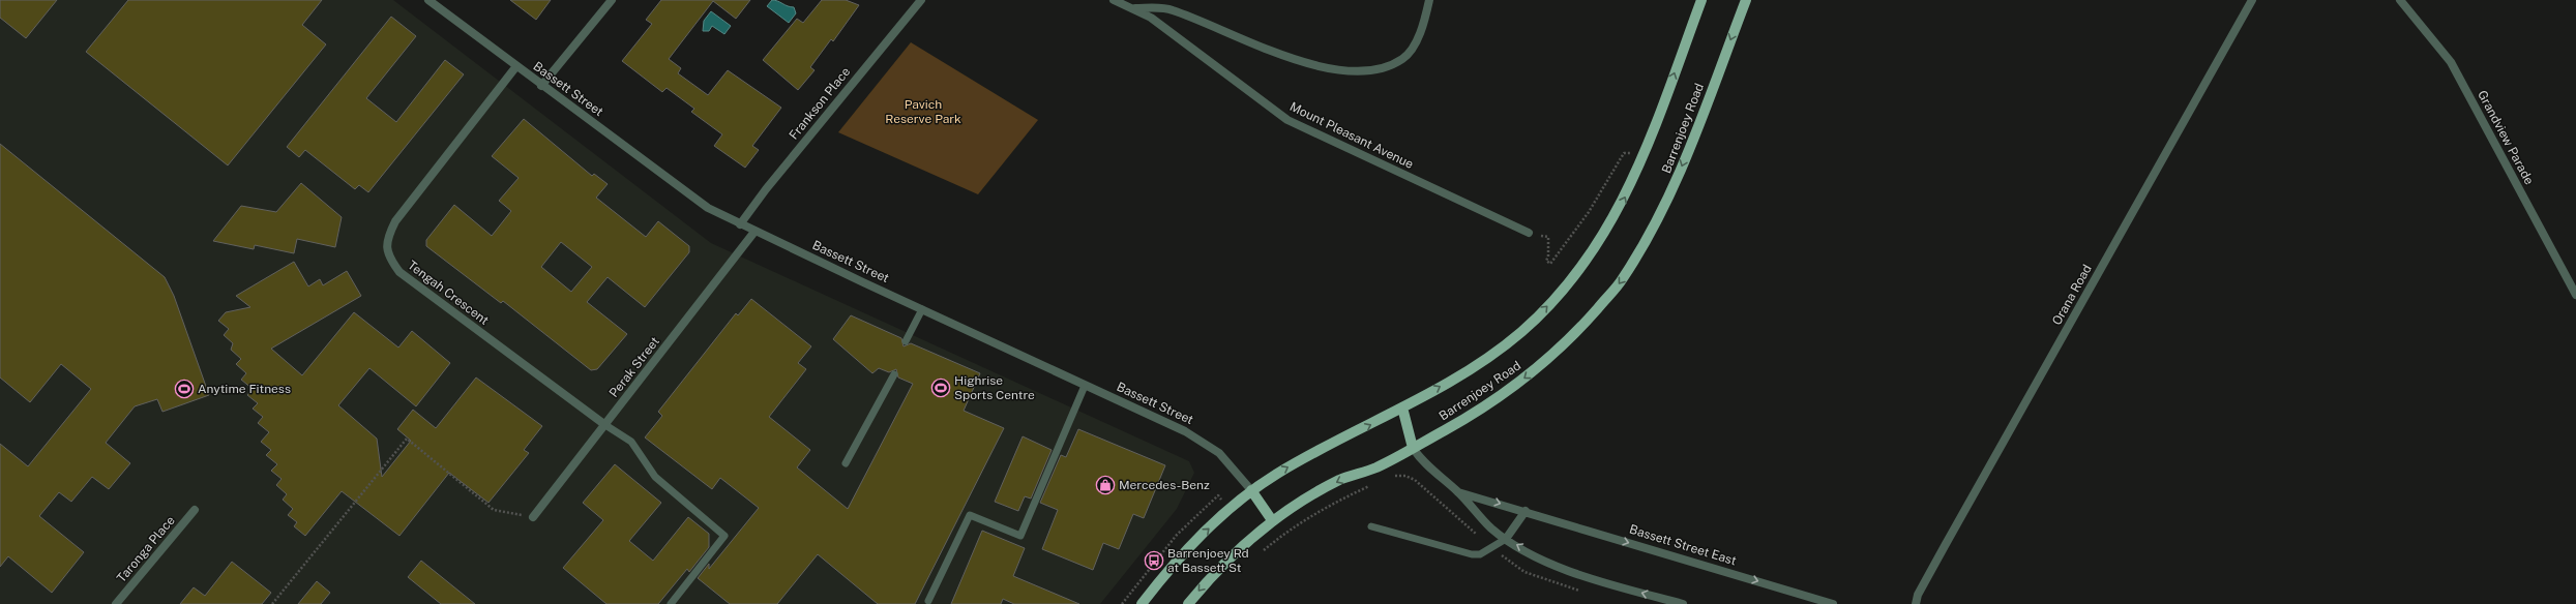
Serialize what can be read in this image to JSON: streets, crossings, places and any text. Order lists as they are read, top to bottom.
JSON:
{
  "streets": {
    "main road": ["Bassett Street", "Barrenjoey Road", "Bassett Street East"],
    "street": [
      "Frankson Place",
      "Mount Pleasant Avenue",
      "Grandview Parade",
      "Tengah Crescent",
      "Orana Road",
      "Perak Street",
      "Taronga Place"
    ]
  },
  "crossings": [
    ["Bassett Street", "Frankson Place"],
    ["Bassett Street", "Barrenjoey Road"],
    ["Bassett Street", "Tengah Crescent"],
    ["Bassett Street", "Perak Street"],
    ["Barrenjoey Road", "Bassett Street East"],
    ["Tengah Crescent", "Perak Street"]
  ],
  "parks": ["Pavich Reserve Park"],
  "places": {
    "sports": ["Highrise Sports Centre", "Anytime Fitness"],
    "shop": ["Mercedes-Benz"],
    "bus stop": ["Barrenjoey Rd at Bassett St"]
  }
}
